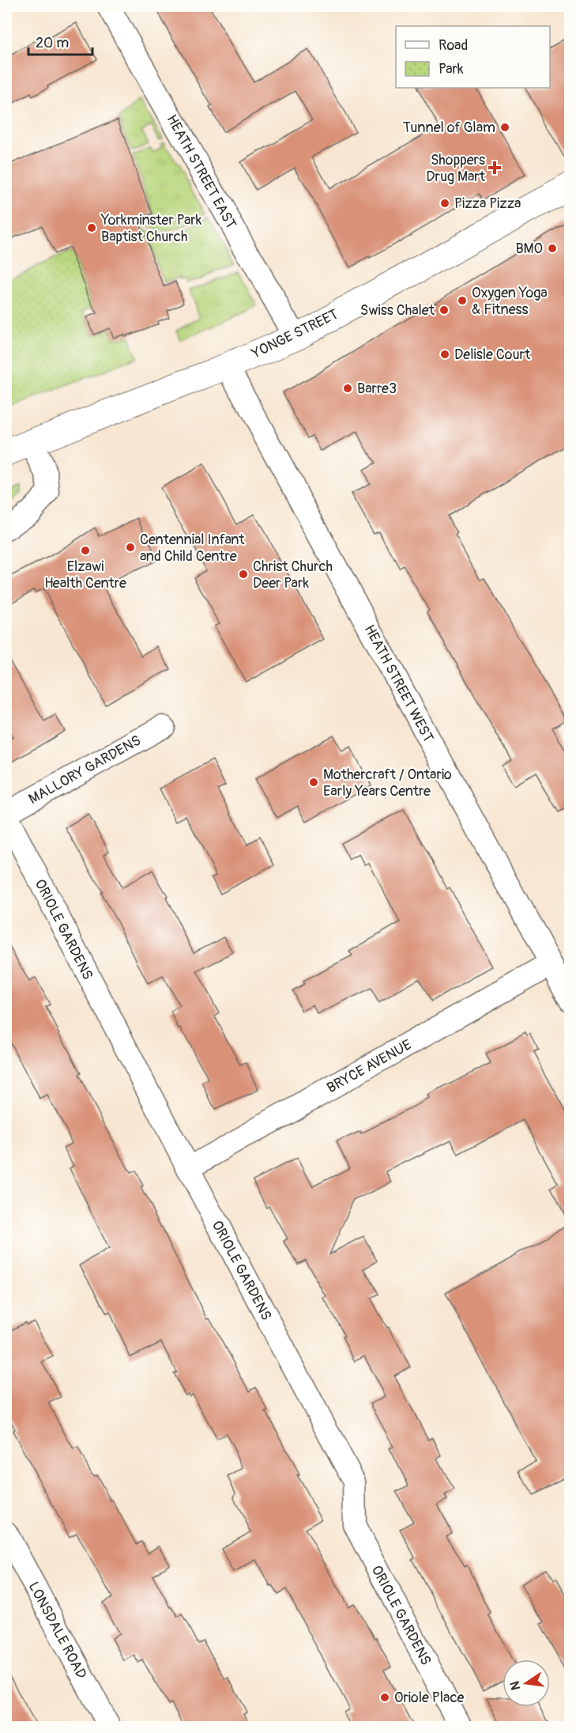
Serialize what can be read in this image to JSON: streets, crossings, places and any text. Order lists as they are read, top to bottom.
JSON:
{
  "streets": {
    "main road": ["YONGE STREET"],
    "street": [
      "HEATH STREET EAST",
      "HEATH STREET WEST",
      "MALLORY GARDENS",
      "ORIOLE GARDENS",
      "BRYCE AVENUE",
      "LONSDALE ROAD"
    ]
  },
  "crossings": [
    ["HEATH STREET EAST", "YONGE STREET"],
    ["YONGE STREET", "HEATH STREET WEST"],
    ["HEATH STREET WEST", "BRYCE AVENUE"],
    ["MALLORY GARDENS", "ORIOLE GARDENS"],
    ["ORIOLE GARDENS", "BRYCE AVENUE"]
  ],
  "places": {
    "other": [
      "Tunnel of Glam",
      "Pizza Pizza",
      "Yorkminster Park Baptist Church",
      "BMO",
      "Oxygen Yoga & Fitness",
      "Swiss Chalet",
      "Delisle Court",
      "Barre3",
      "Centennial Infant and Child Centre",
      "Elzawi Health Centre",
      "Christ Church Deer Park",
      "Mothercraft / Ontario Early Years Centre",
      "Oriole Place"
    ],
    "health": ["Shoppers Drug Mart"]
  },
  "legend": ["Road", "Park"],
  "scale_bar": "20 m",
  "north": "left"
}
